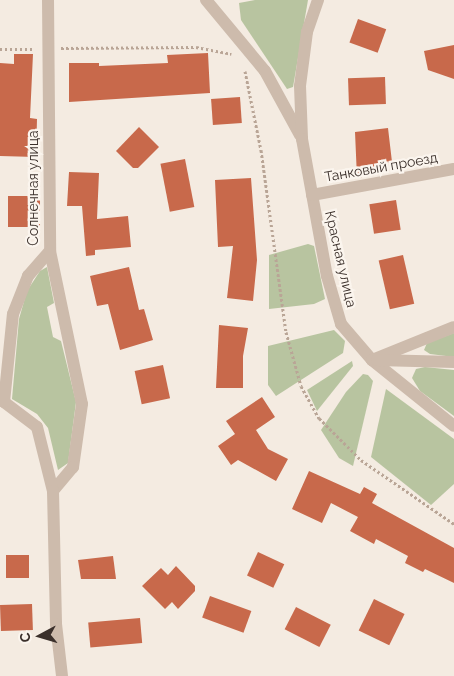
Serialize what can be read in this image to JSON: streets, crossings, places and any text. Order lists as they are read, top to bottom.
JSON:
{
  "streets": {
    "street": ["Танковый проезд", "Солнечная улица", "Красная улица"]
  },
  "crossings": [
    ["Танковый проезд", "Красная улица"]
  ],
  "north": "left"
}
